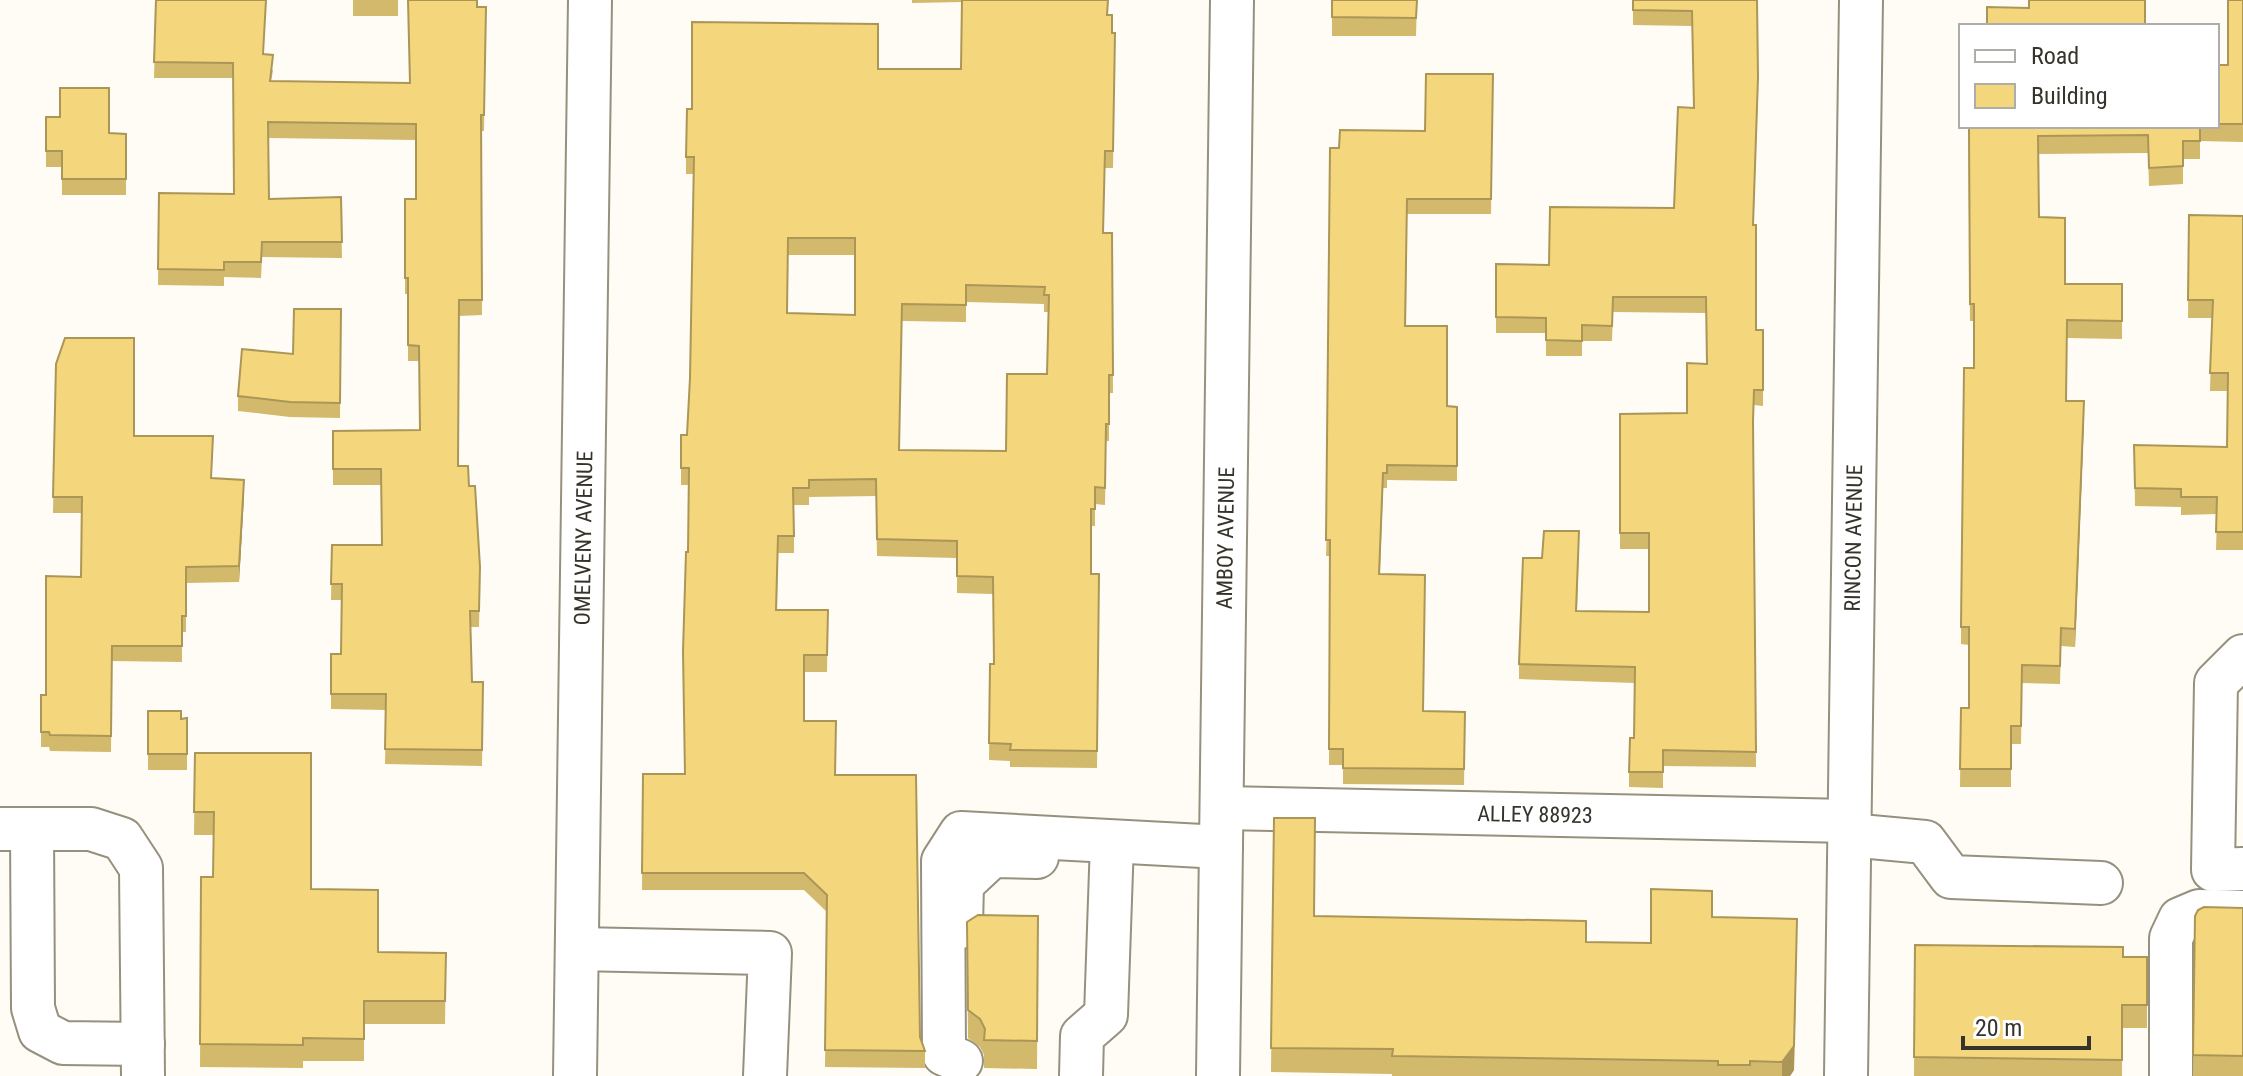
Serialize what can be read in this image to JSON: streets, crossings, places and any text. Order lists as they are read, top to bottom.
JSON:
{
  "streets": {
    "street": [
      "OMELVENY AVENUE",
      "AMBOY AVENUE",
      "RINCON AVENUE",
      "ALLEY 88923"
    ]
  },
  "crossings": [
    ["AMBOY AVENUE", "ALLEY 88923"],
    ["RINCON AVENUE", "ALLEY 88923"]
  ],
  "legend": ["Road", "Building"],
  "scale_bar": "20 m"
}
